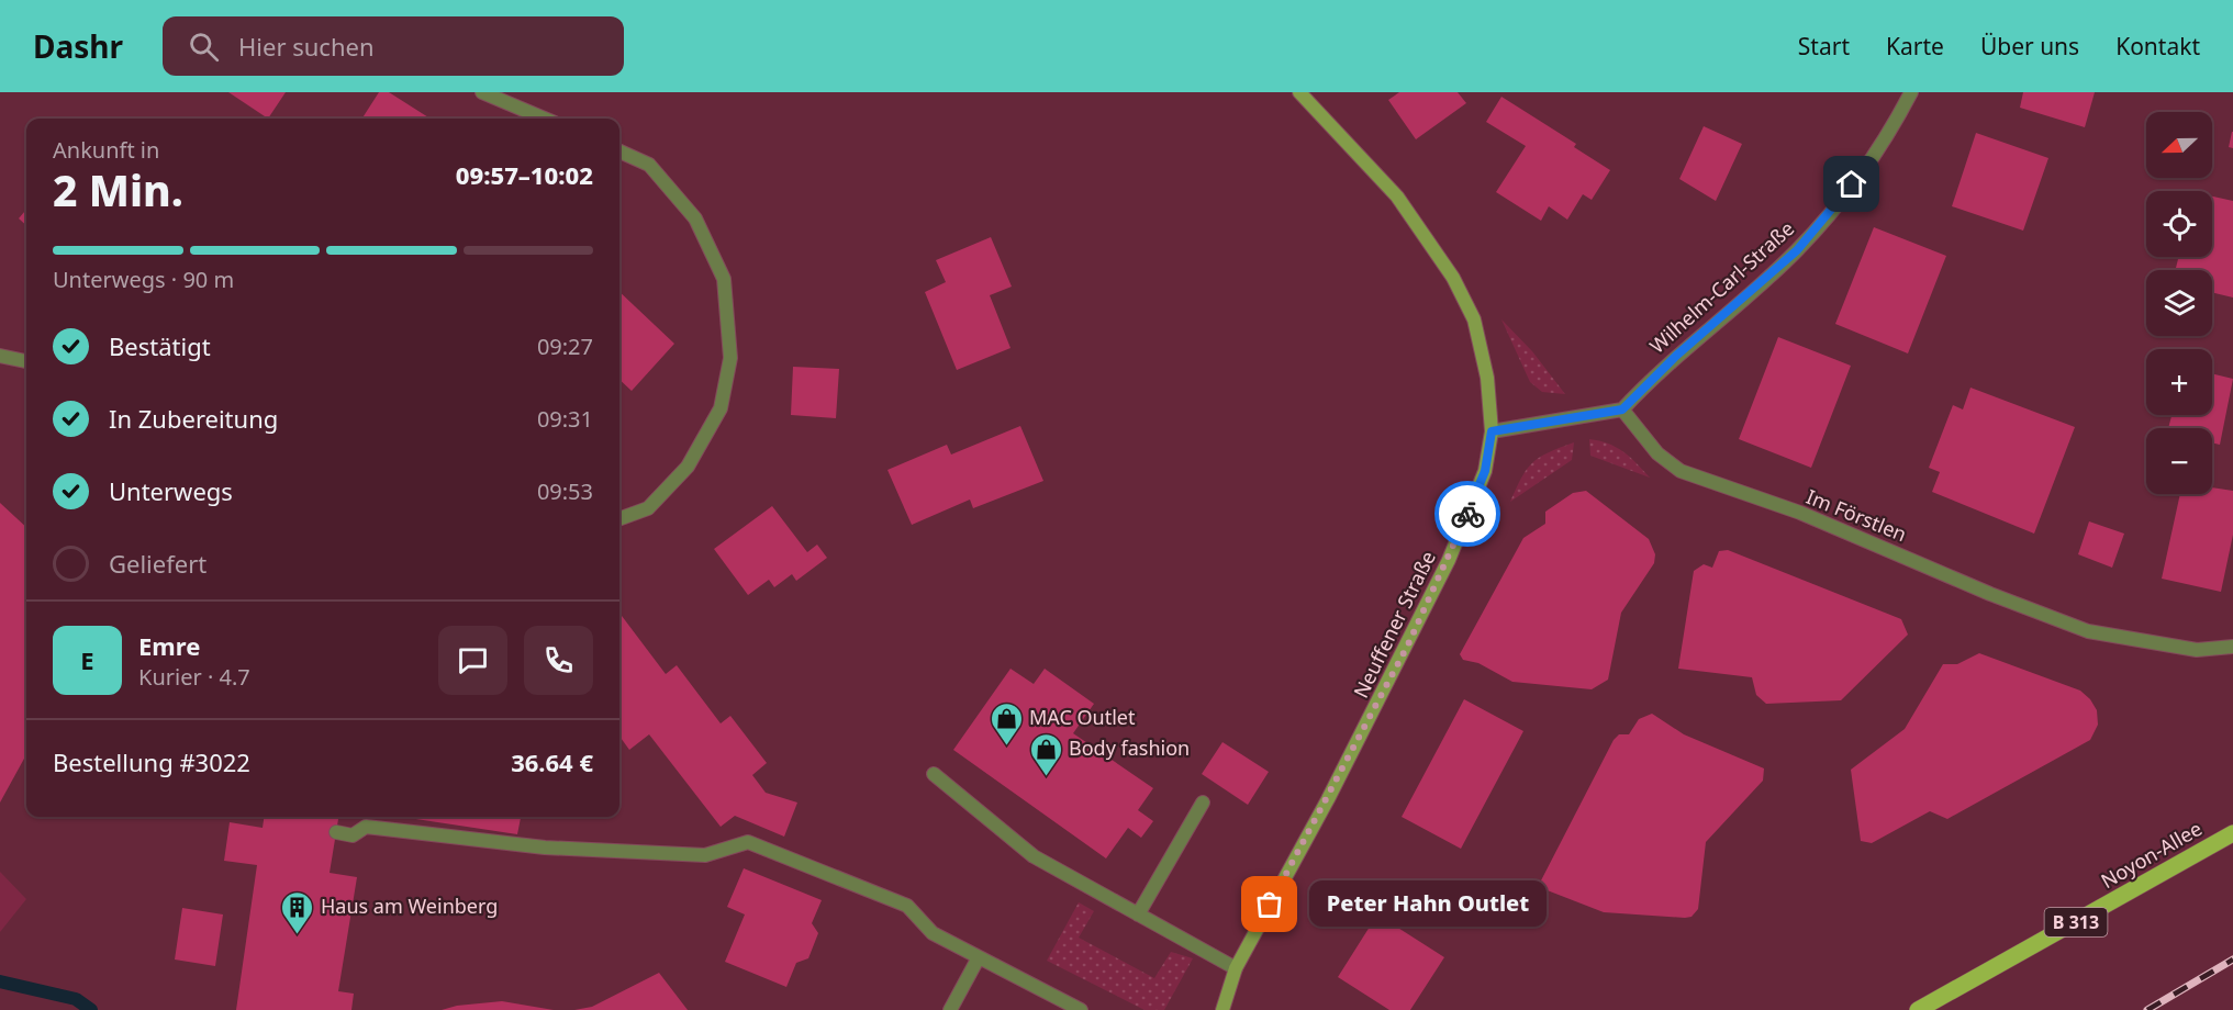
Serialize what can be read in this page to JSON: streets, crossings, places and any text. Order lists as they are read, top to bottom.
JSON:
{
  "streets": {
    "main road": ["Neuffener Straße", "Noyon-Allee", "B 313"],
    "street": ["Wilhelm-Carl-Straße", "Im Förstlen"]
  },
  "crossings": [
    ["Wilhelm-Carl-Straße", "Im Förstlen"]
  ],
  "places": {
    "shop": ["MAC Outlet", "Body fashion"],
    "other": ["Peter Hahn Outlet"],
    "building": ["Haus am Weinberg"]
  },
  "north": "left",
  "page": {
    "header": "Dashr",
    "search": "Hier suchen",
    "nav": [
      "Start",
      "Karte",
      "Über uns",
      "Kontakt"
    ],
    "map_buttons": ["+", "−"],
    "heading": ["2 Min.", "Ankunft in", "09:57–10:02"],
    "panel": [
      "Emre",
      "Kurier · 4.7",
      "Bestellung #3022",
      "36.64 €"
    ],
    "bar": "Unterwegs · 90 m",
    "list": [
      ["Bestätigt", "09:27"],
      ["In Zubereitung", "09:31"],
      ["Unterwegs", "09:53"],
      "Geliefert"
    ],
    "round": "E",
    "bubble": "Peter Hahn Outlet"
  }
}
